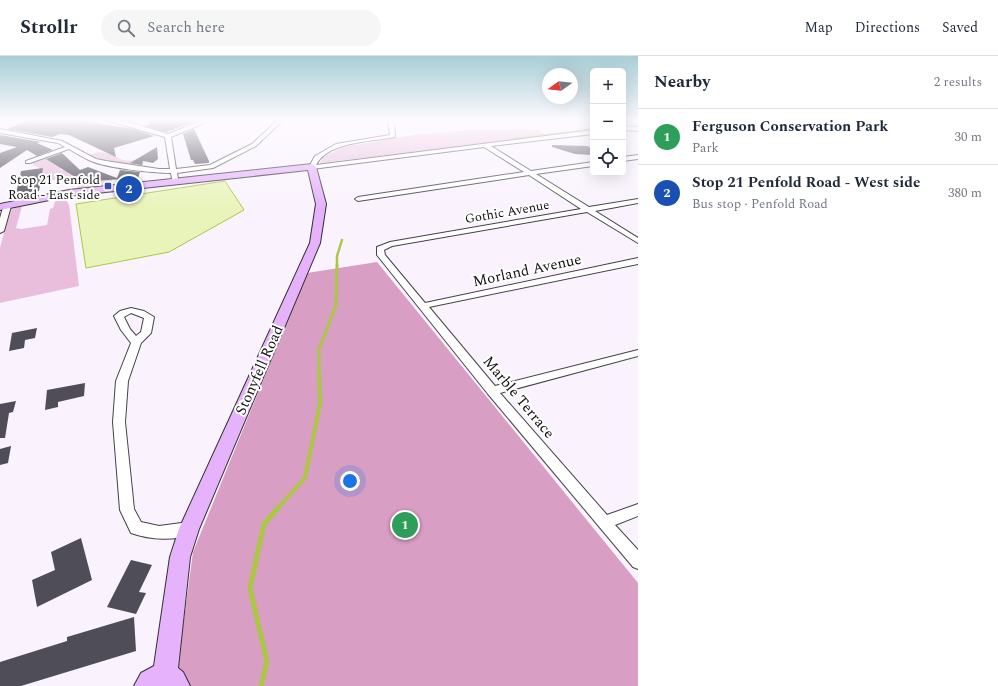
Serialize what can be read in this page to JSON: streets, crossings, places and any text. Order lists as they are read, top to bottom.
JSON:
{
  "streets": {
    "street": [
      "Gothic Avenue",
      "Morland Avenue",
      "Stonyfell Road",
      "Marble Terrace"
    ]
  },
  "crossings": [
    ["Gothic Avenue", "Marble Terrace"],
    ["Morland Avenue", "Marble Terrace"]
  ],
  "places": {
    "transit": ["Stop 21 Penfold Road - East side"]
  },
  "north": "left",
  "page": {
    "header": "Strollr",
    "search": "Search here",
    "nav": ["Map", "Directions", "Saved"],
    "heading": ["Nearby", "2 results"],
    "map_buttons": ["+", "−"],
    "list": [
      {
        "mark": "1",
        "name": "Ferguson Conservation Park",
        "note": "Park",
        "value": "30 m"
      },
      {
        "mark": "2",
        "name": "Stop 21 Penfold Road - West side",
        "note": "Bus stop · Penfold Road",
        "value": "380 m"
      }
    ],
    "pins": ["2", "1"]
  }
}
